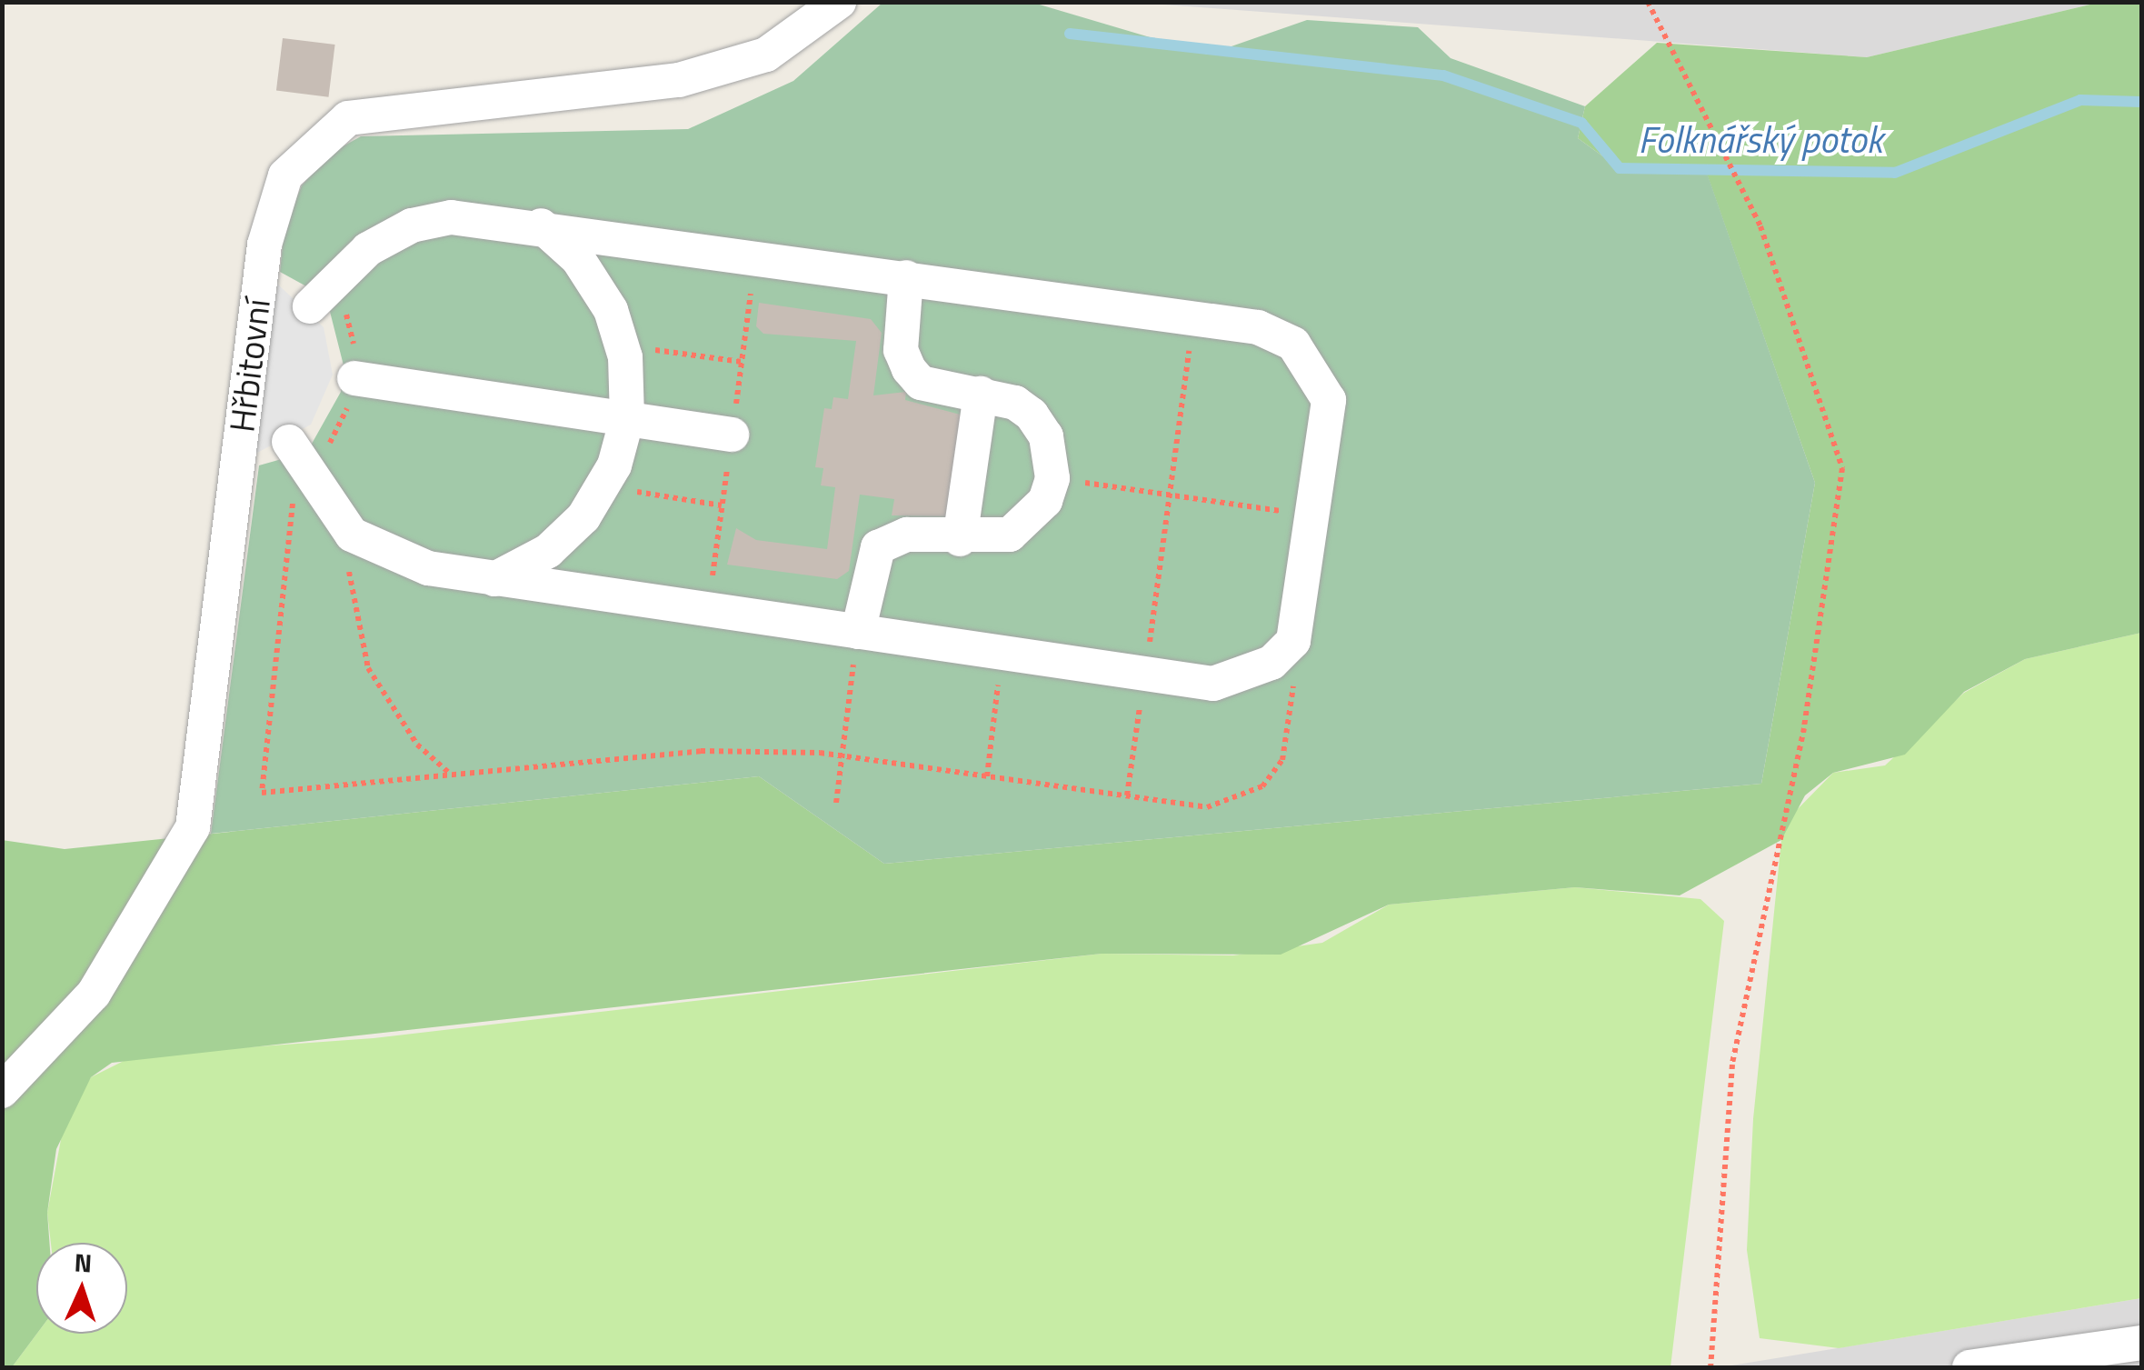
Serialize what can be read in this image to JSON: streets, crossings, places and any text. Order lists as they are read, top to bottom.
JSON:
{
  "streets": {
    "street": ["Hřbitovní"]
  },
  "water": ["Folknářský potok"],
  "north": "top"
}
